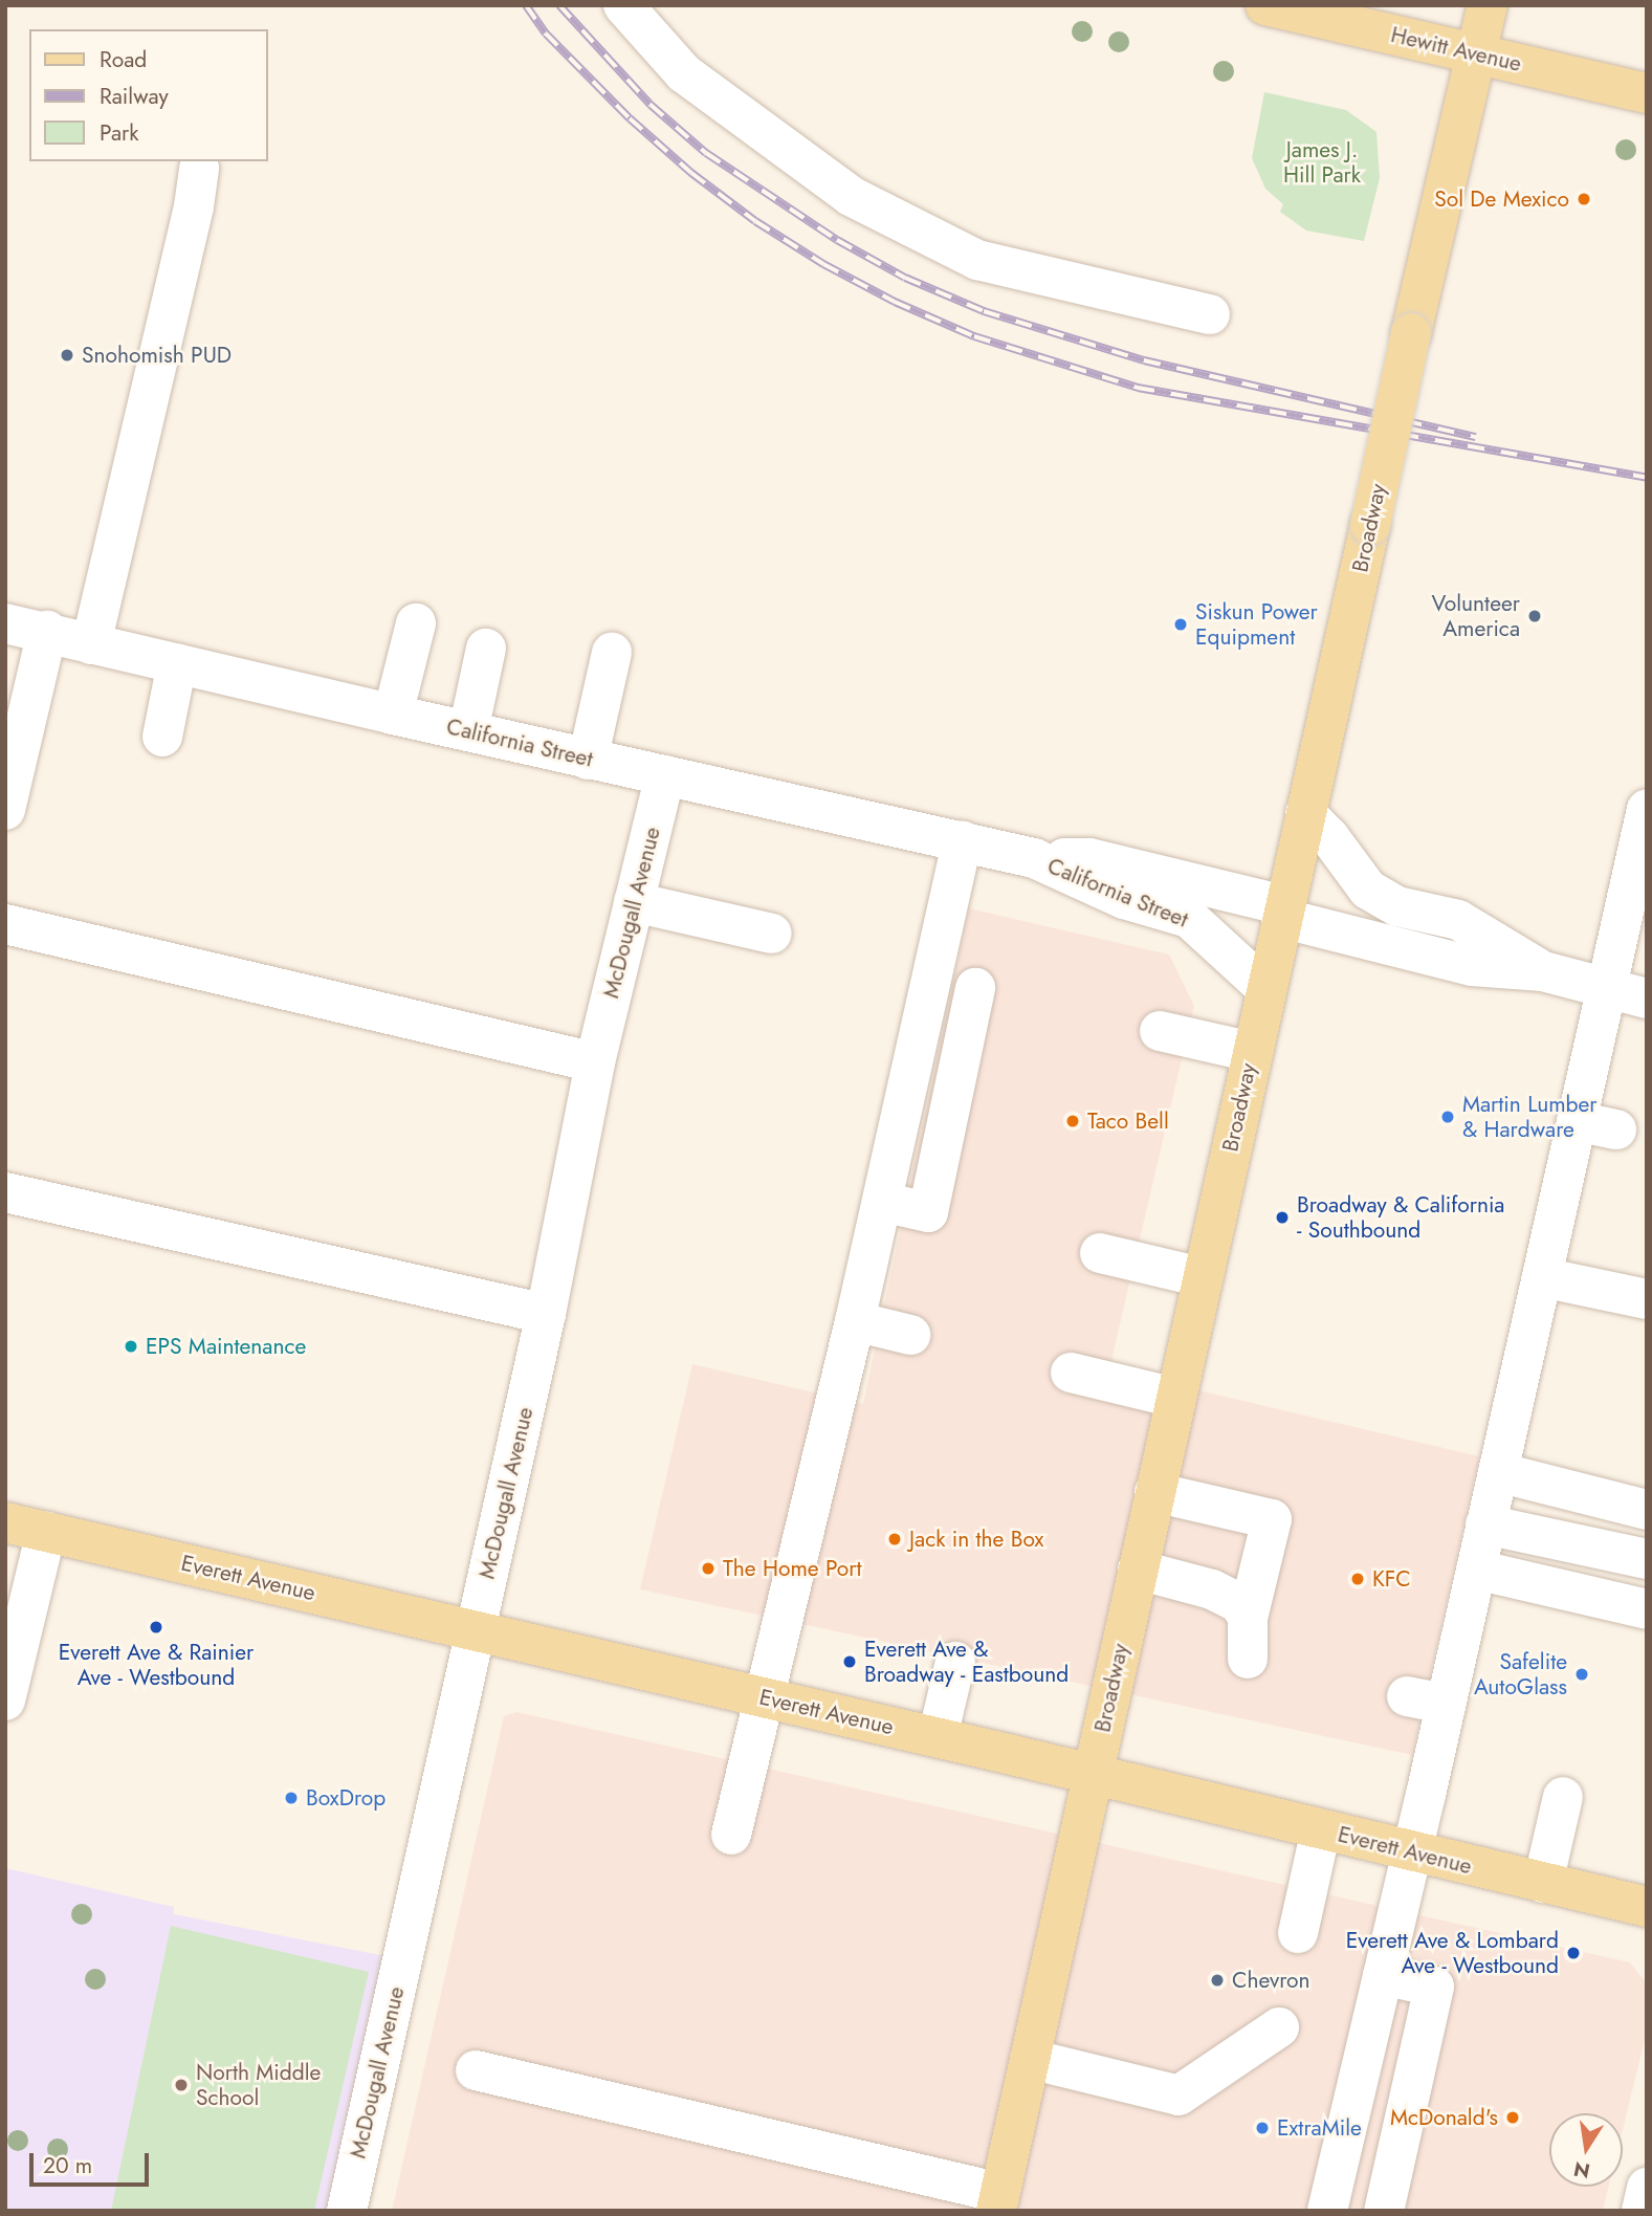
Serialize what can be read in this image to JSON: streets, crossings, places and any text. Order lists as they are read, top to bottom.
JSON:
{
  "streets": {
    "main road": ["Hewitt Avenue", "Broadway", "Everett Avenue"],
    "street": ["California Street", "McDougall Avenue"]
  },
  "crossings": [
    ["Hewitt Avenue", "Broadway"],
    ["Broadway", "California Street"],
    ["Broadway", "Everett Avenue"],
    ["California Street", "McDougall Avenue"],
    ["McDougall Avenue", "Everett Avenue"]
  ],
  "parks": ["James J. Hill Park"],
  "places": [
    "Sol De Mexico",
    "Snohomish PUD",
    "Volunteer America",
    "Siskun Power Equipment",
    "Martin Lumber & Hardware",
    "Taco Bell",
    "Broadway & California - Southbound",
    "EPS Maintenance",
    "Jack in the Box",
    "The Home Port",
    "KFC",
    "Everett Ave & Rainier Ave - Westbound",
    "Everett Ave & Broadway - Eastbound",
    "Safelite AutoGlass",
    "BoxDrop",
    "Everett Ave & Lombard Ave - Westbound",
    "Chevron",
    "North Middle School",
    "McDonald's",
    "ExtraMile"
  ],
  "legend": ["Road", "Railway", "Park"],
  "scale_bar": "20 m",
  "north": "bottom"
}
